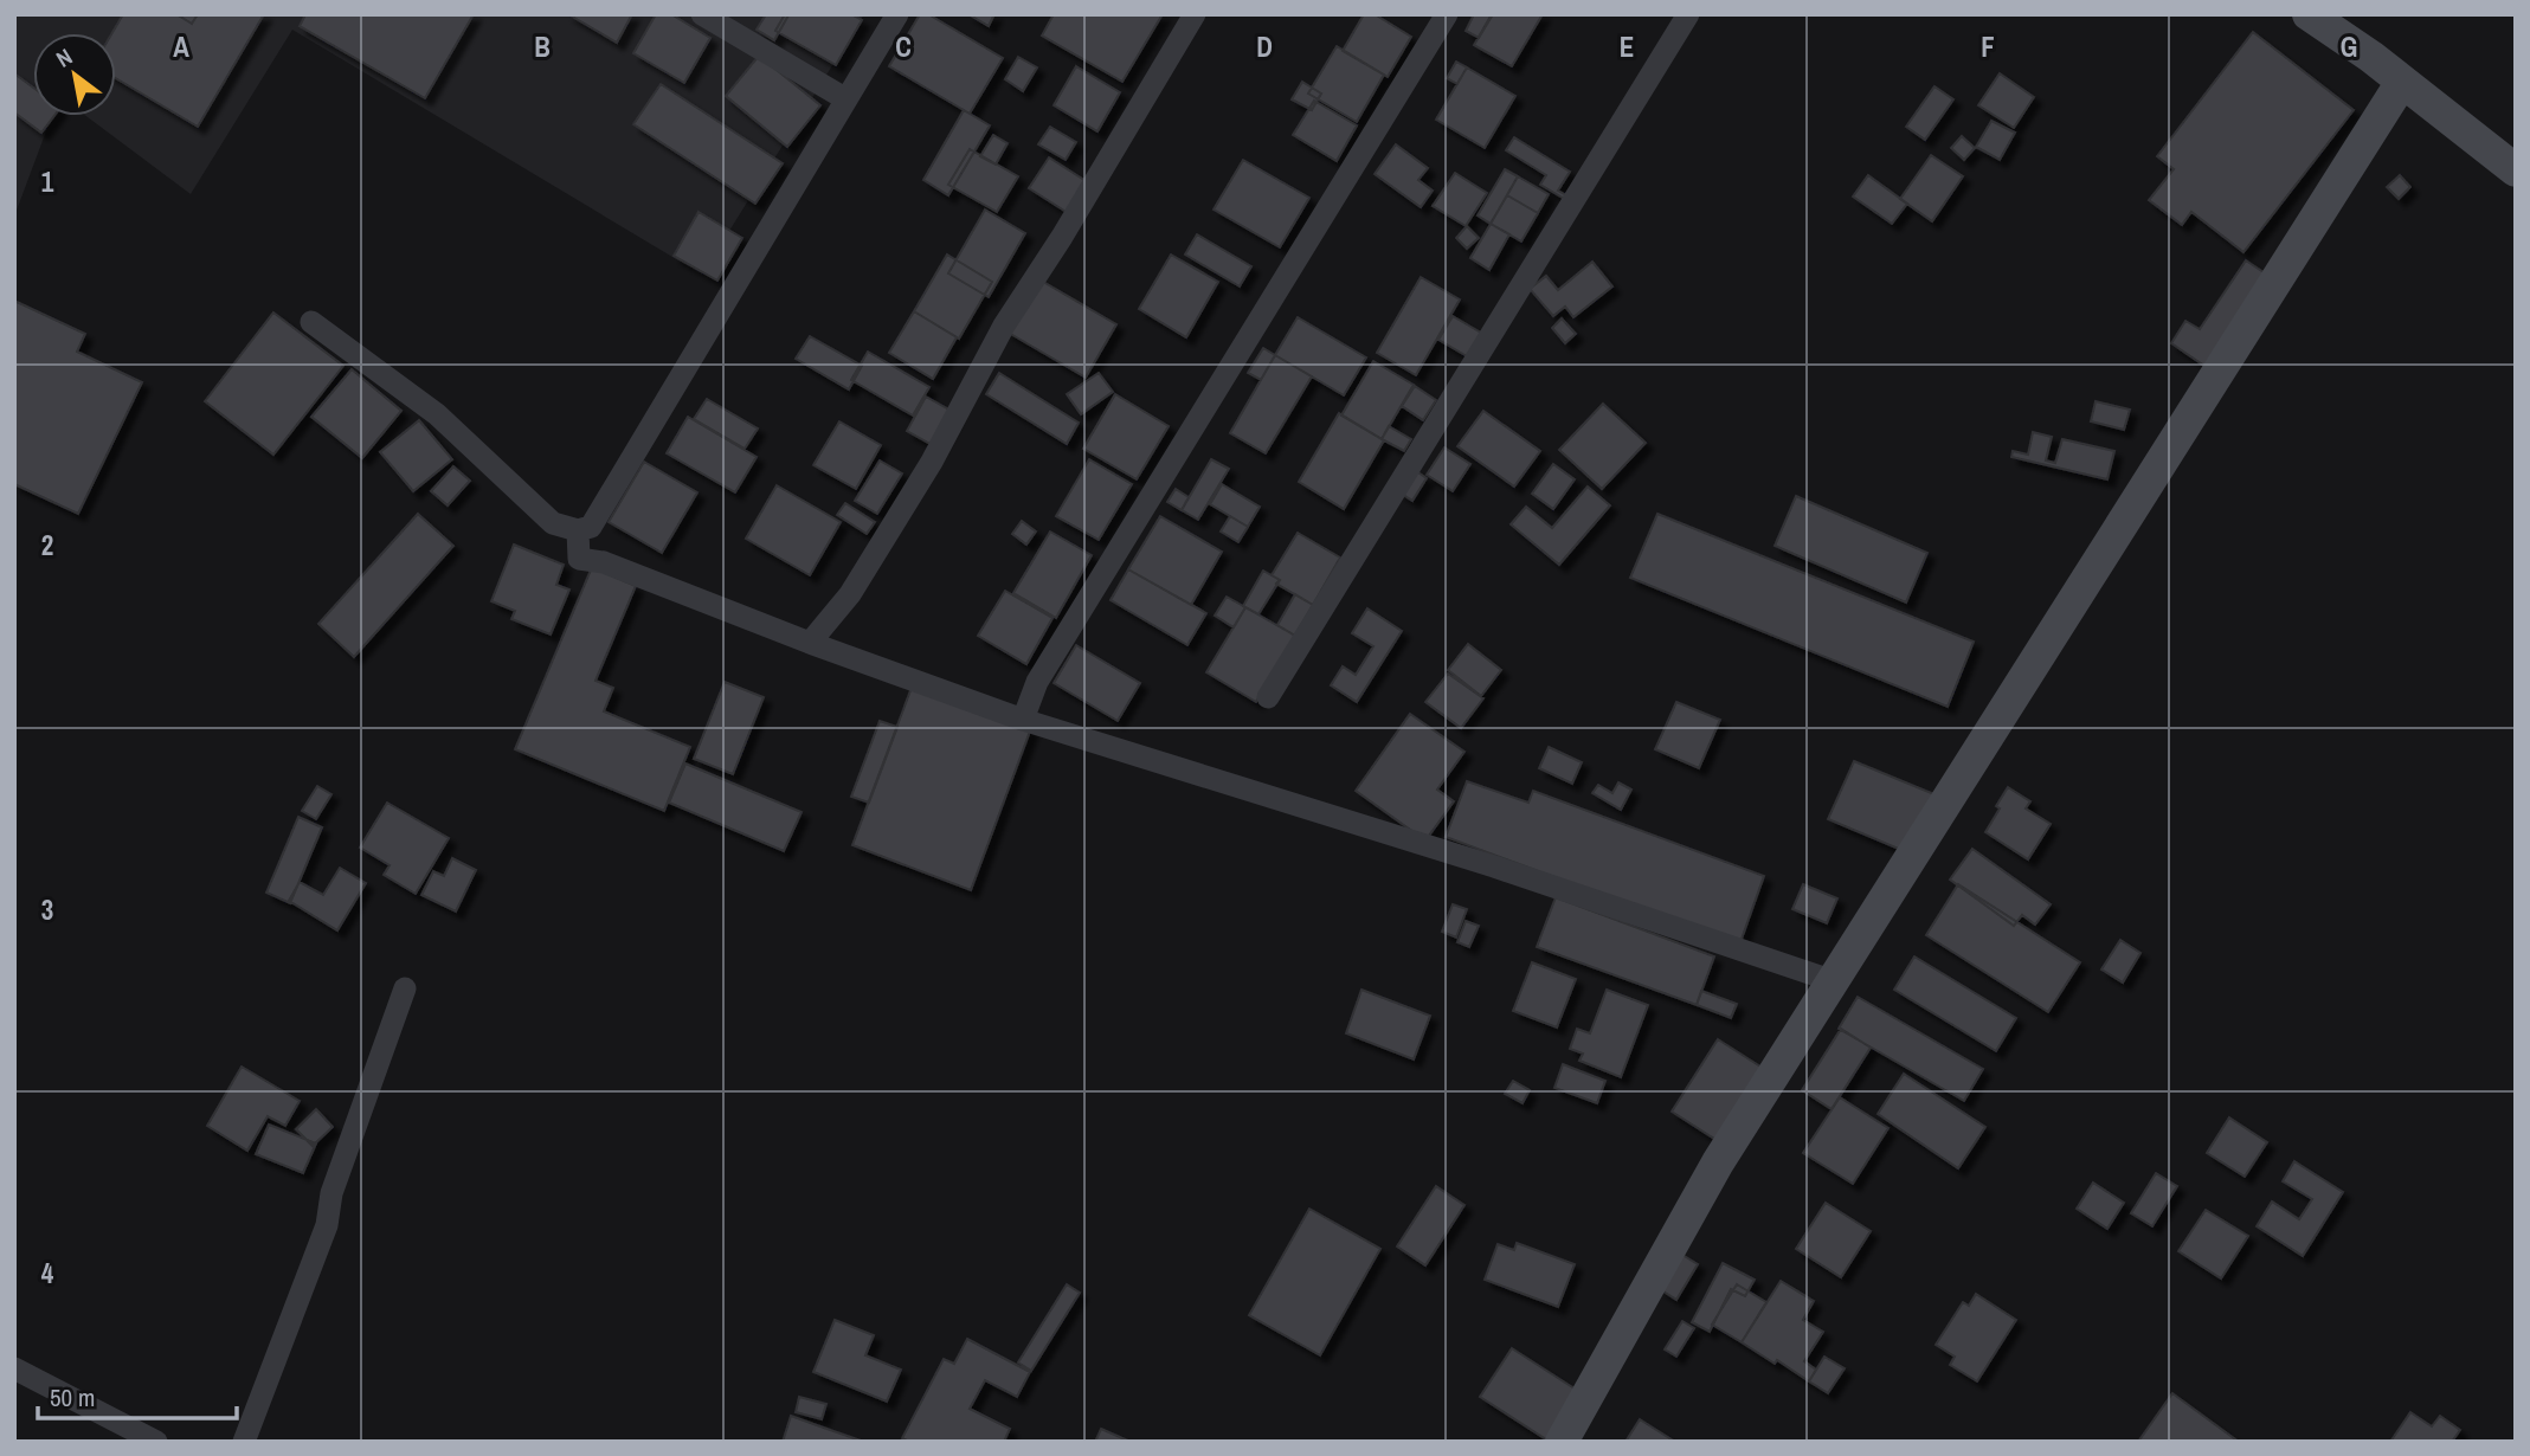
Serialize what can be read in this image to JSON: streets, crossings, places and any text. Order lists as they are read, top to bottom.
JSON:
{
  "scale_bar": "50 m",
  "north": "top left",
  "grid": {
    "columns": [
      "A",
      "B",
      "C",
      "D",
      "E",
      "F",
      "G"
    ],
    "rows": [
      "1",
      "2",
      "3",
      "4"
    ]
  }
}
